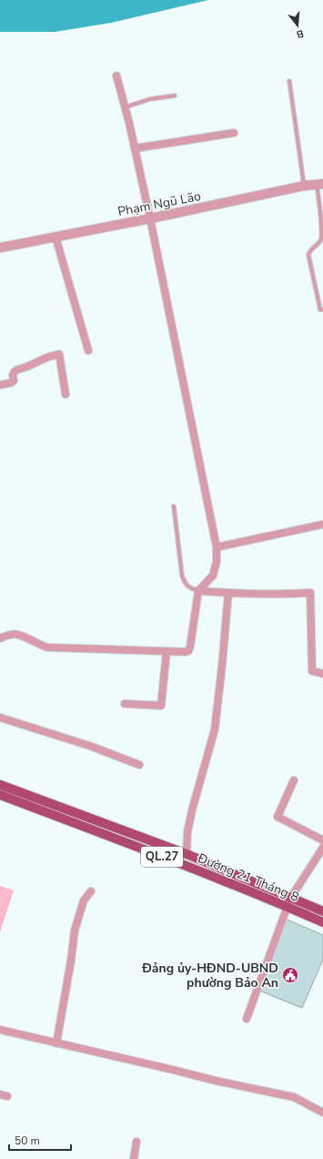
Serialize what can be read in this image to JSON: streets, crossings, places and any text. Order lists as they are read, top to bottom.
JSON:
{
  "streets": {
    "main road": ["QL.27", "Đường 21 Tháng 8"],
    "street": ["Phạm Ngũ Lão"]
  },
  "places": {
    "public building": ["Đảng ủy-HĐND-UBND phường Bảo An"]
  },
  "scale_bar": "50 m",
  "north": "bottom"
}
